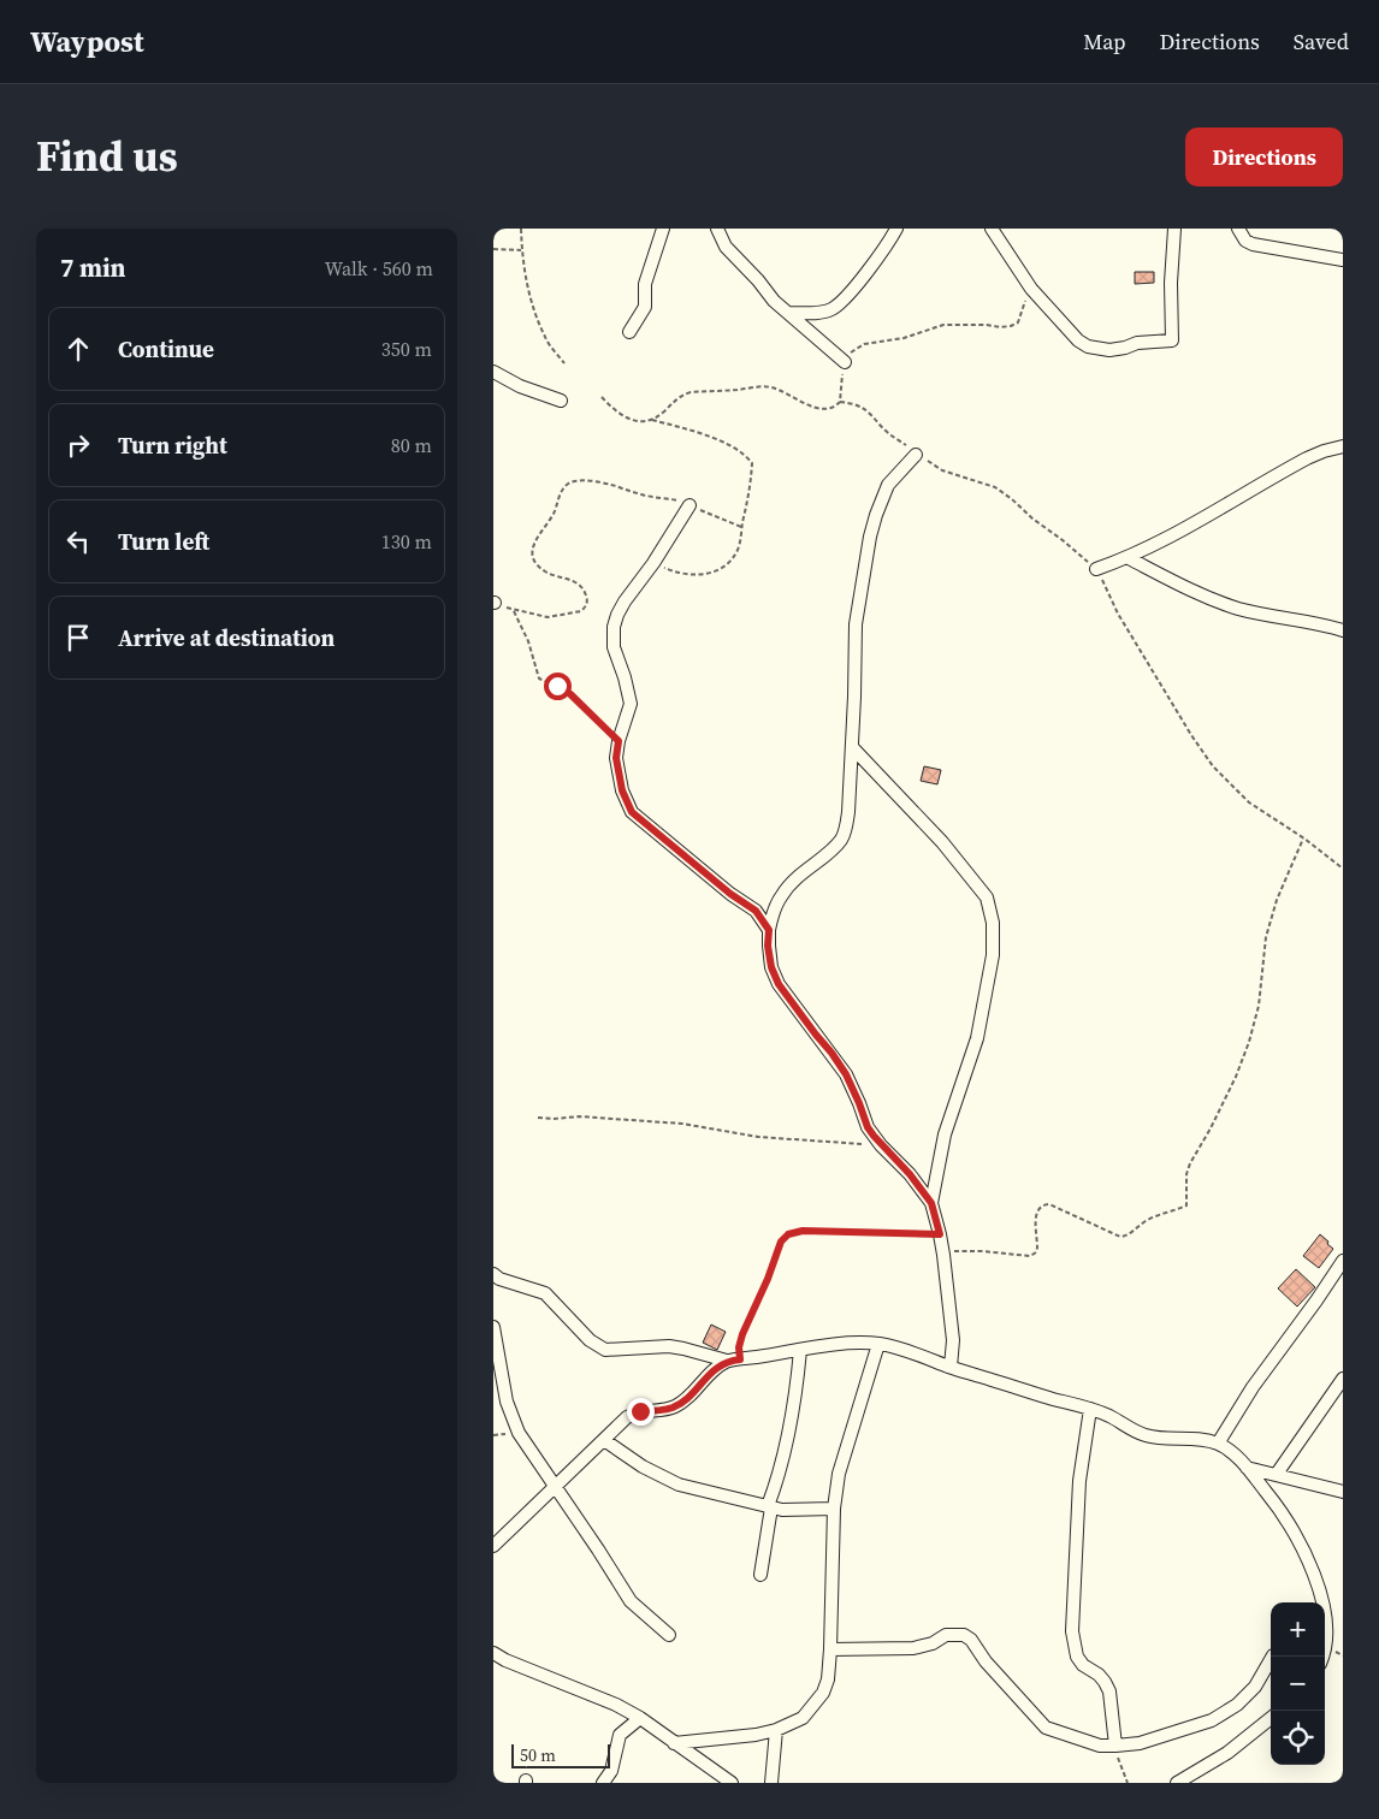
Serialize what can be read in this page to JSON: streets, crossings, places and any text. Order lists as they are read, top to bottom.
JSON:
{
  "scale_bar": "50 m",
  "page": {
    "header": "Waypost",
    "nav": ["Map", "Directions", "Saved"],
    "title": "Find us",
    "buttons": "Directions",
    "heading": ["7 min", "Walk · 560 m"],
    "list": [
      ["Continue", "350 m"],
      ["Turn right", "80 m"],
      ["Turn left", "130 m"],
      "Arrive at destination"
    ],
    "map_buttons": ["+", "−"],
    "scale": "50 m"
  }
}
